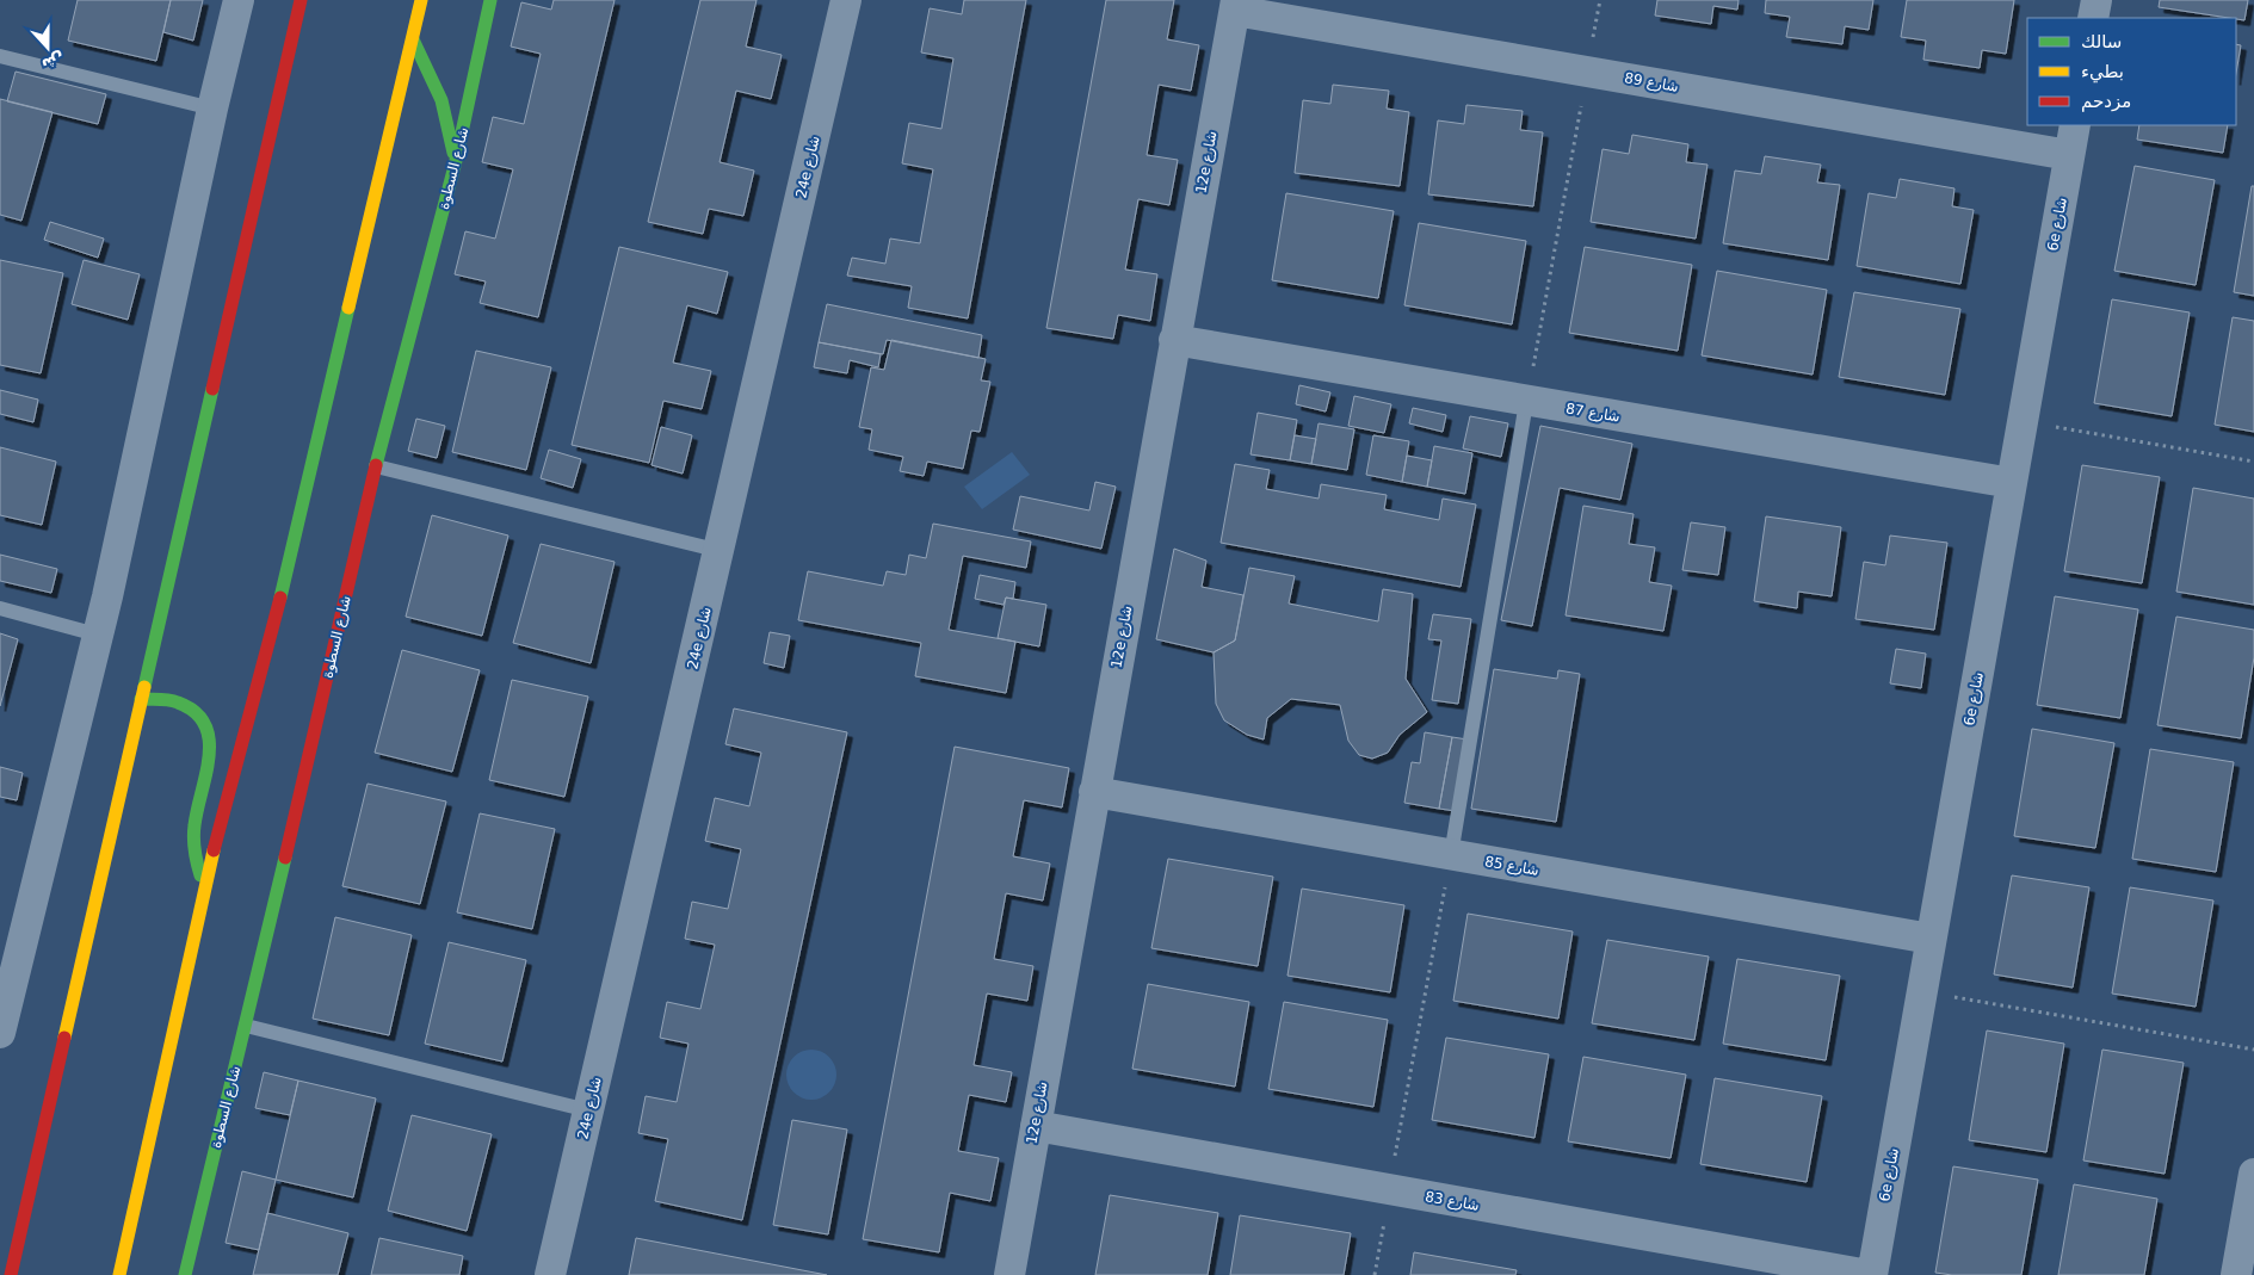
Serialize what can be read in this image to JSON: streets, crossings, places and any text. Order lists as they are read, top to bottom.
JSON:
{
  "streets": {
    "main road": ["شارع السطوة"],
    "street": [
      "شارع 89",
      "12e شارع",
      "24e شارع",
      "6e شارع",
      "شارع 87",
      "شارع 85",
      "شارع 83"
    ]
  },
  "crossings": [
    ["شارع 89", "12e شارع"],
    ["شارع 89", "6e شارع"],
    ["12e شارع", "شارع 87"],
    ["12e شارع", "شارع 85"],
    ["12e شارع", "شارع 83"],
    ["6e شارع", "شارع 87"],
    ["6e شارع", "شارع 85"],
    ["6e شارع", "شارع 83"]
  ],
  "legend": ["سالك", "بطيء", "مزدحم"],
  "north": "bottom"
}
